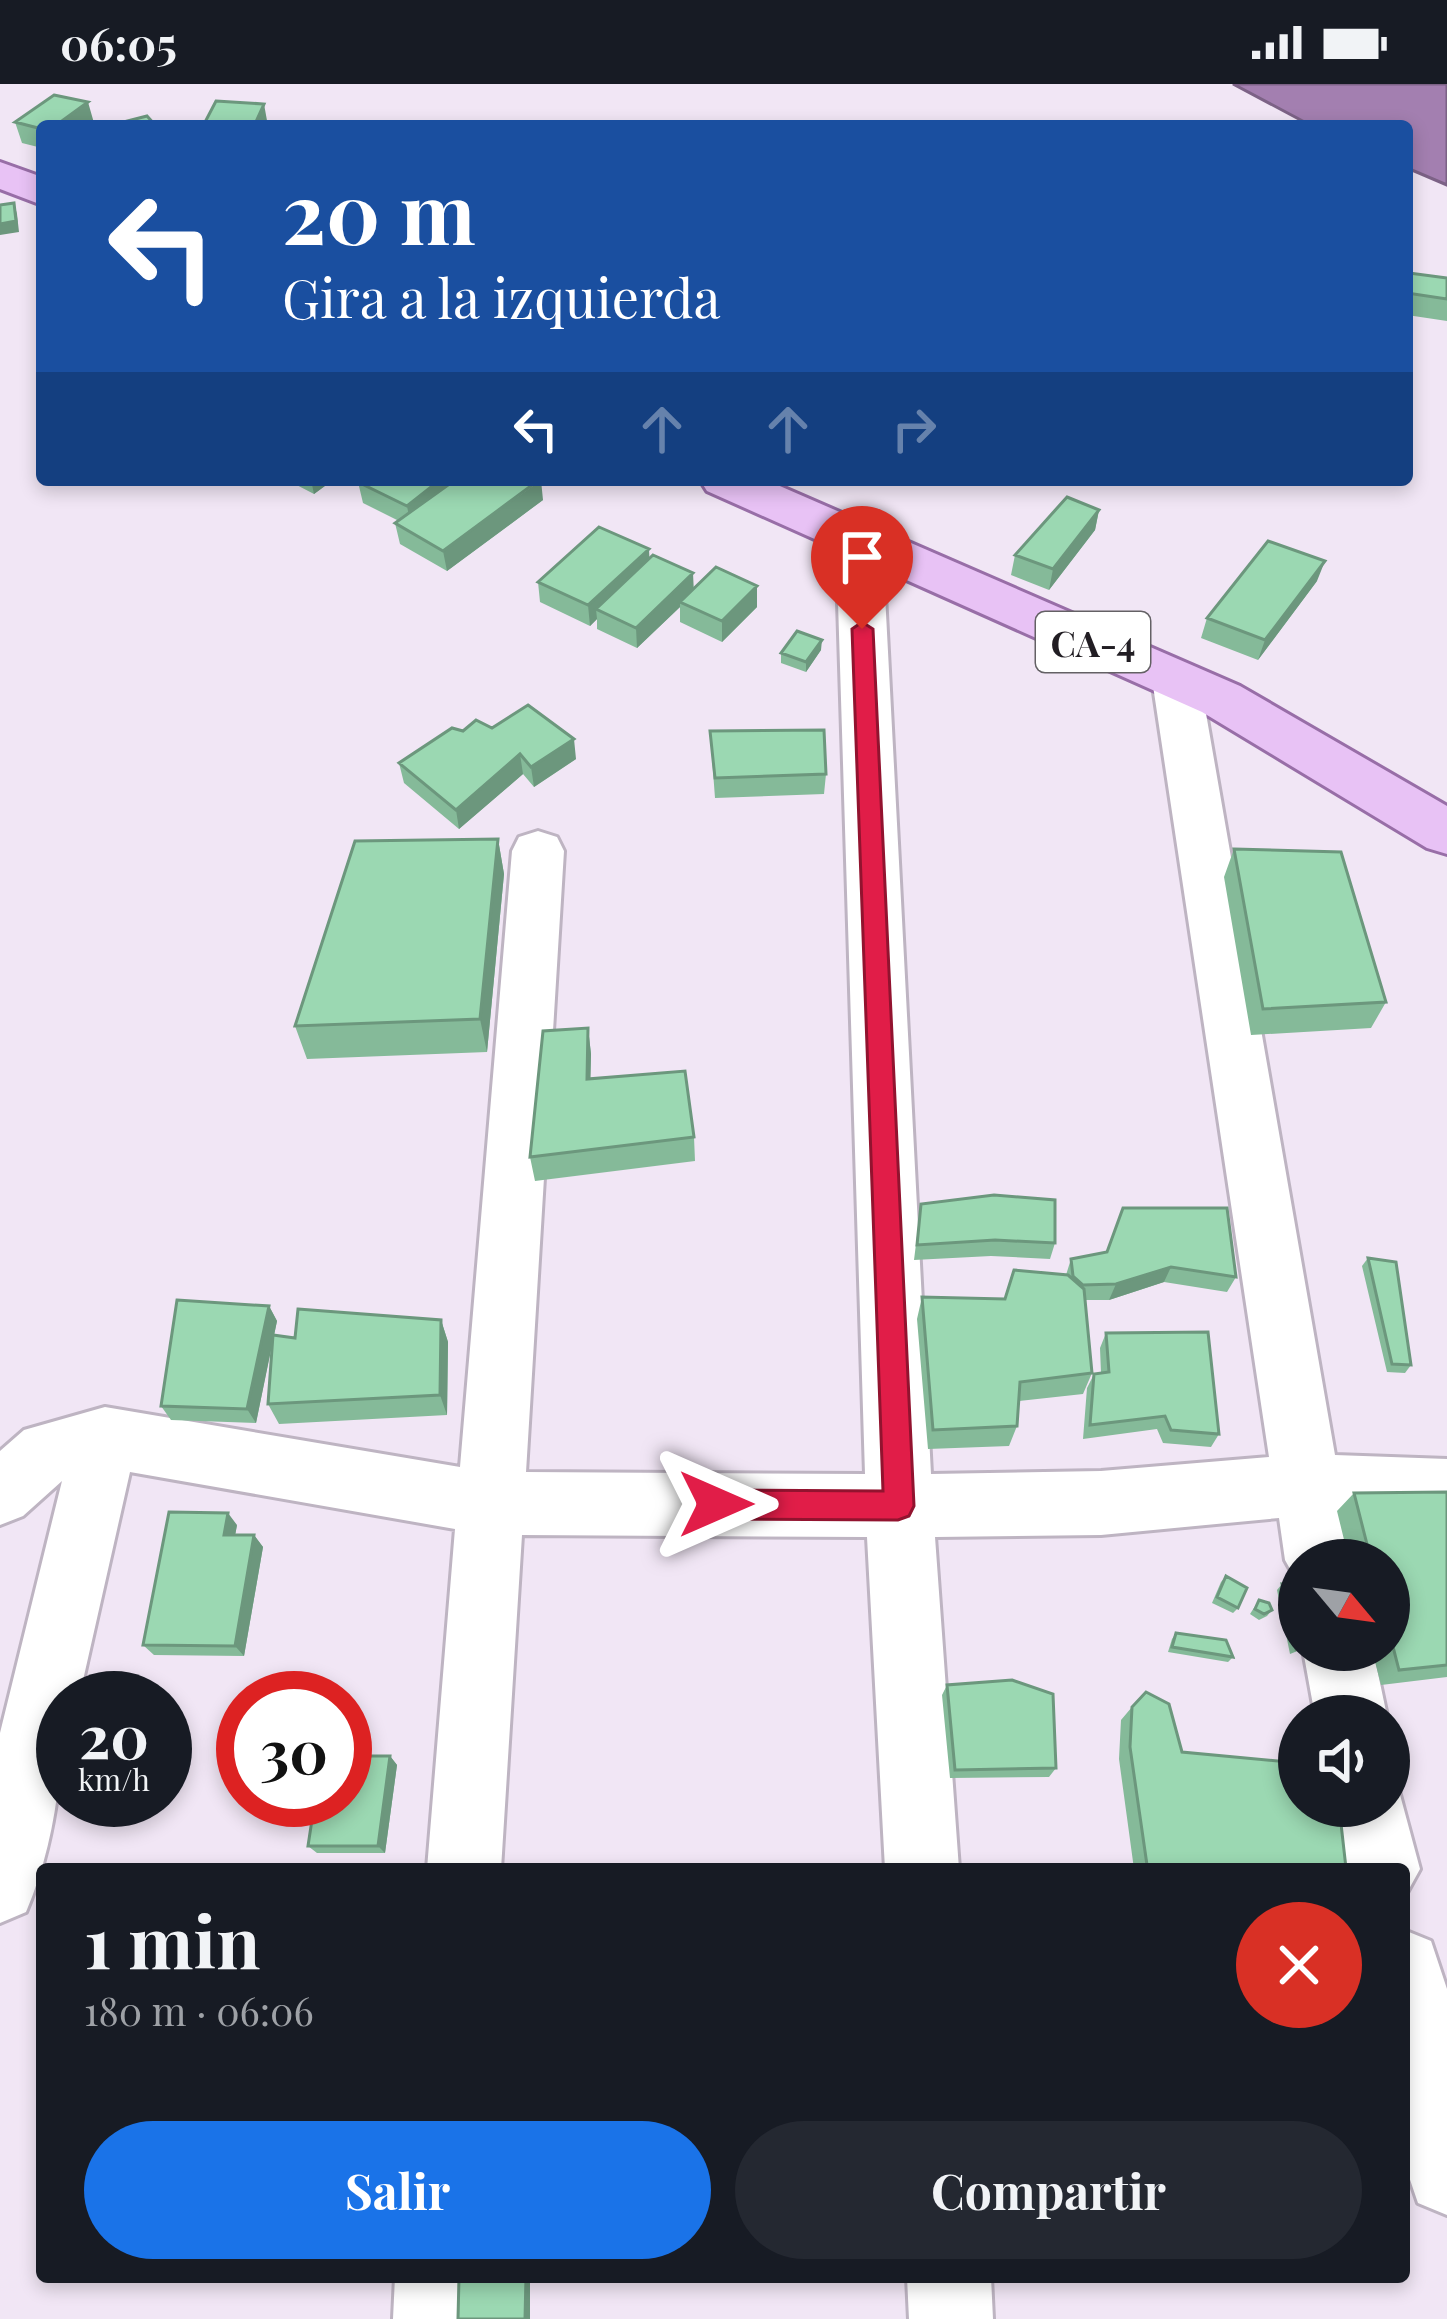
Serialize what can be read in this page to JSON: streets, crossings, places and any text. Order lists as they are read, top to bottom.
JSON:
{
  "streets": {
    "main road": ["CA-4"]
  },
  "north": "bottom right",
  "page": {
    "status": "06:05",
    "turn": ["20 m", "Gira a la izquierda"],
    "speed": "20 km/h",
    "limit": "30",
    "heading": ["1 min", "180 m · 06:06"],
    "buttons": ["Salir", "Compartir"]
  }
}
